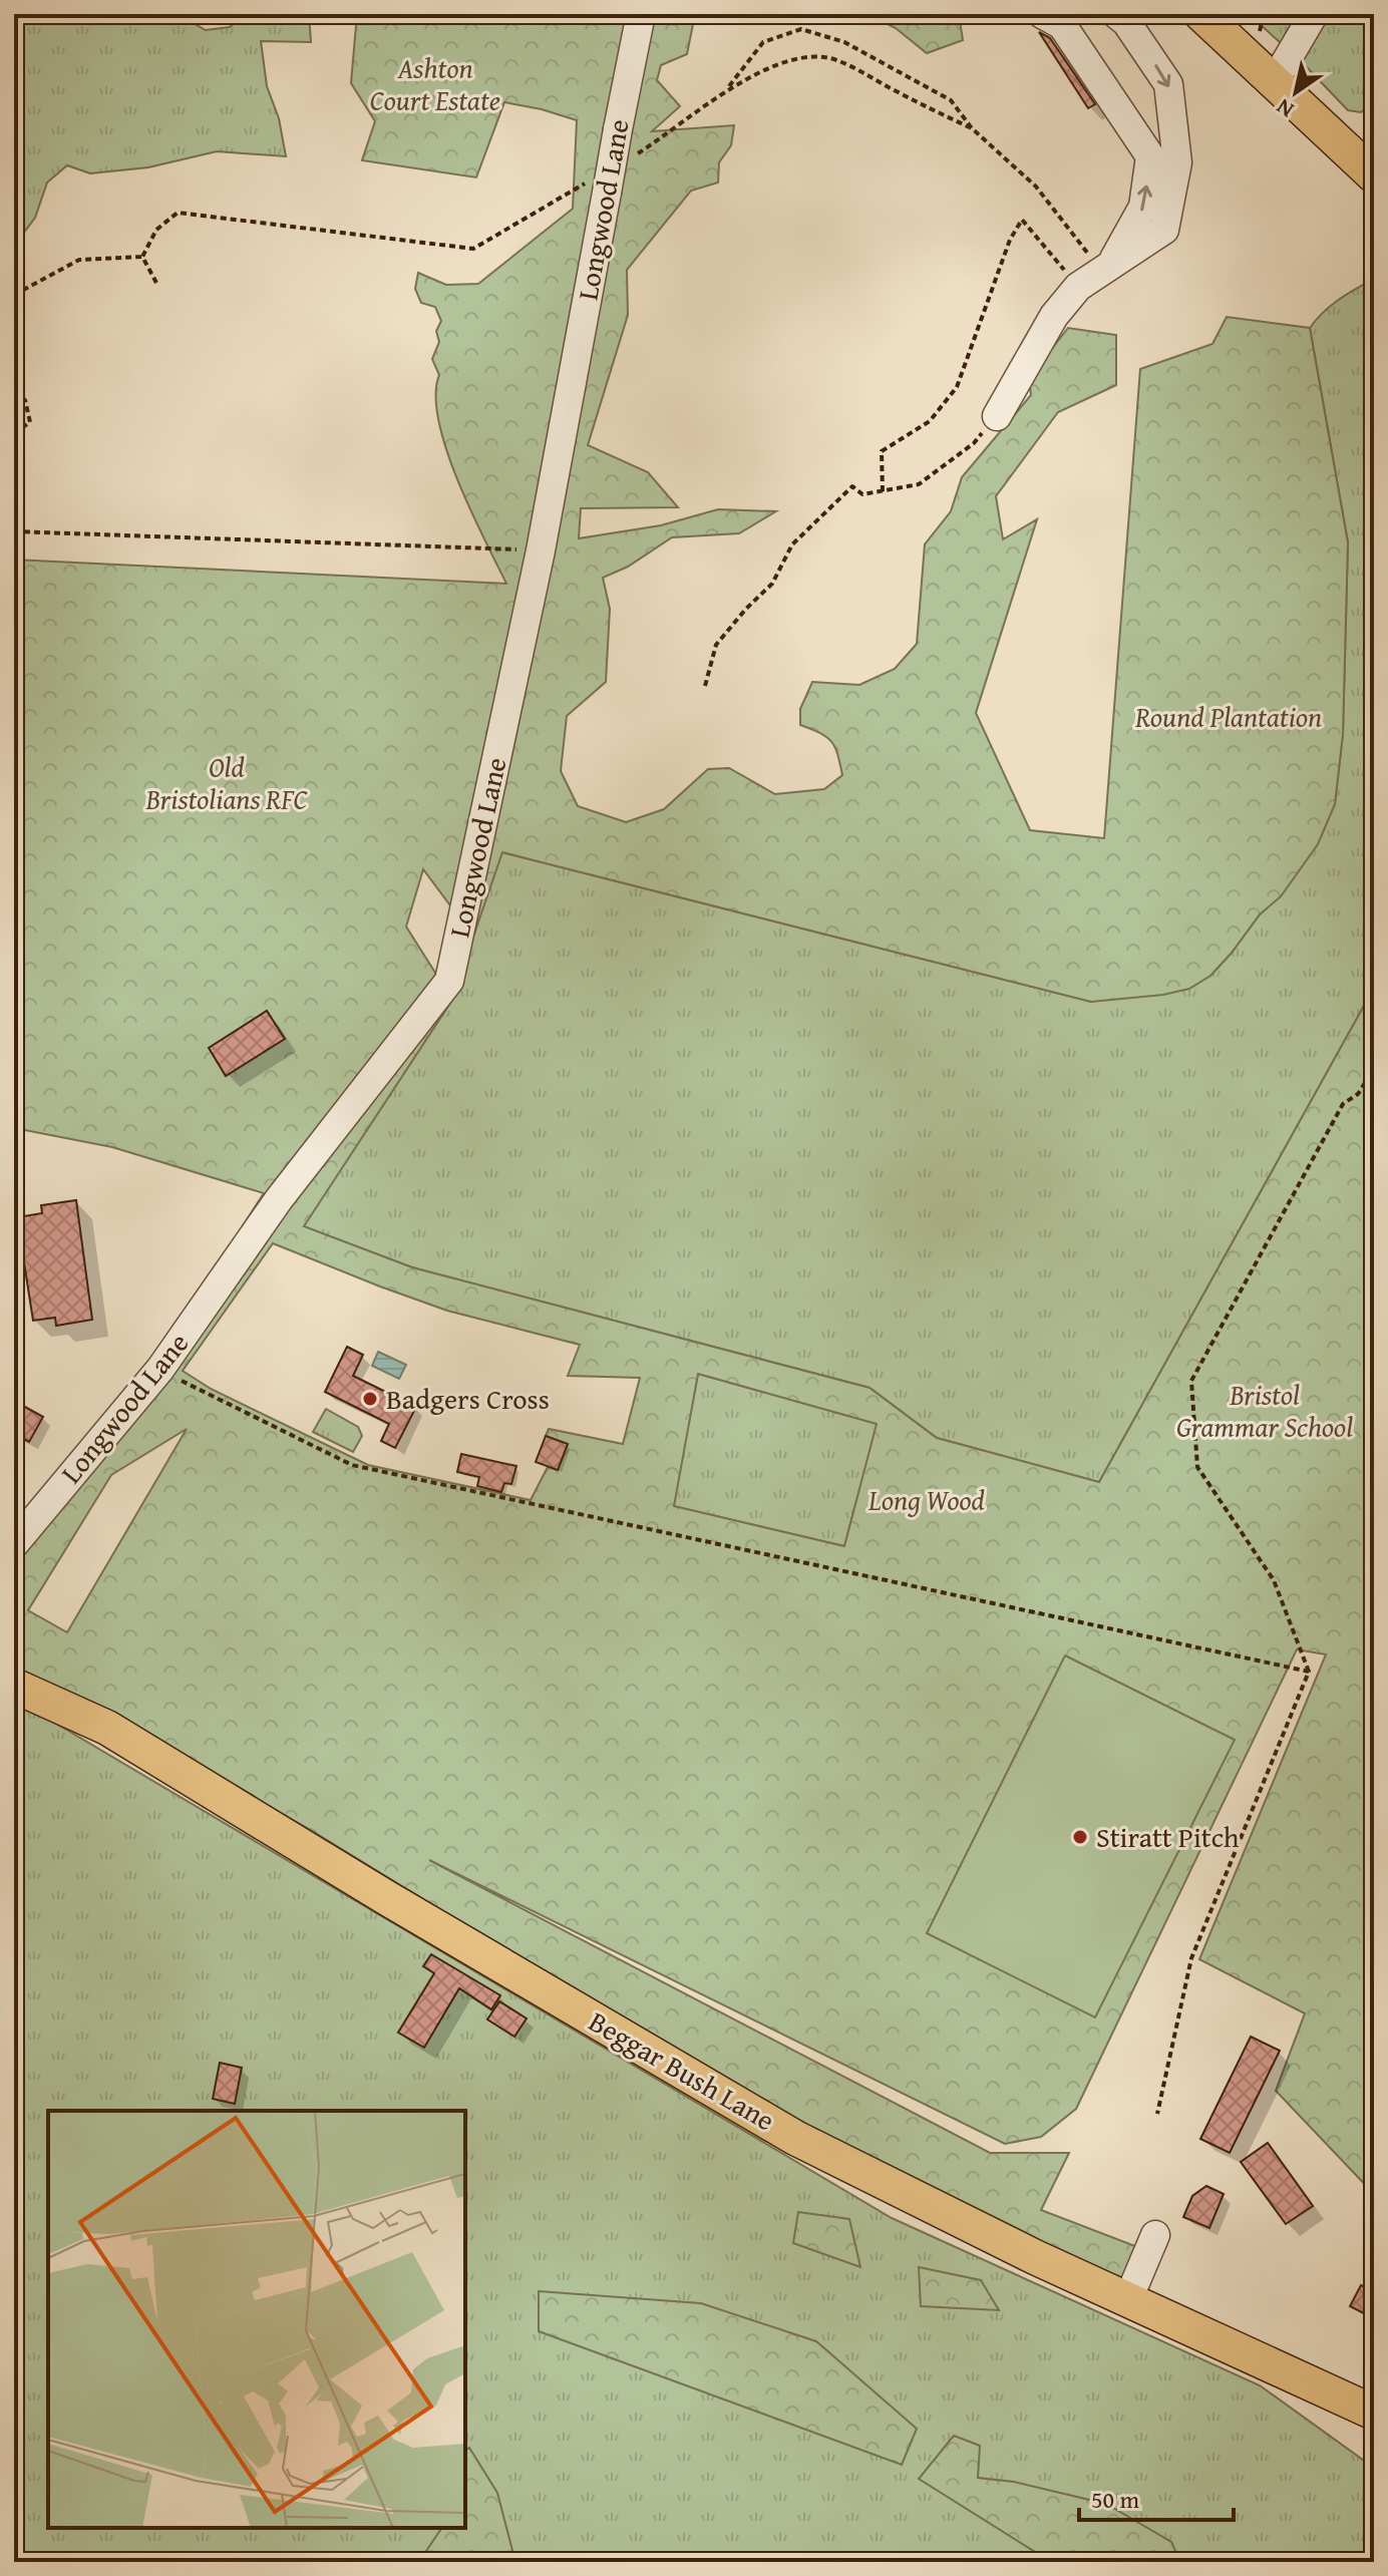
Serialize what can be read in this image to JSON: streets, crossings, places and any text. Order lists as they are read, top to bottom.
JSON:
{
  "streets": {
    "main road": ["Beggar Bush Lane"],
    "street": ["Longwood Lane"]
  },
  "parks": [
    "Ashton Court Estate",
    "Round Plantation",
    "Old Bristolians RFC",
    "Bristol Grammar School",
    "Long Wood"
  ],
  "places": ["Badgers Cross", "Stiratt Pitch"],
  "scale_bar": "50 m",
  "north": "bottom left"
}
